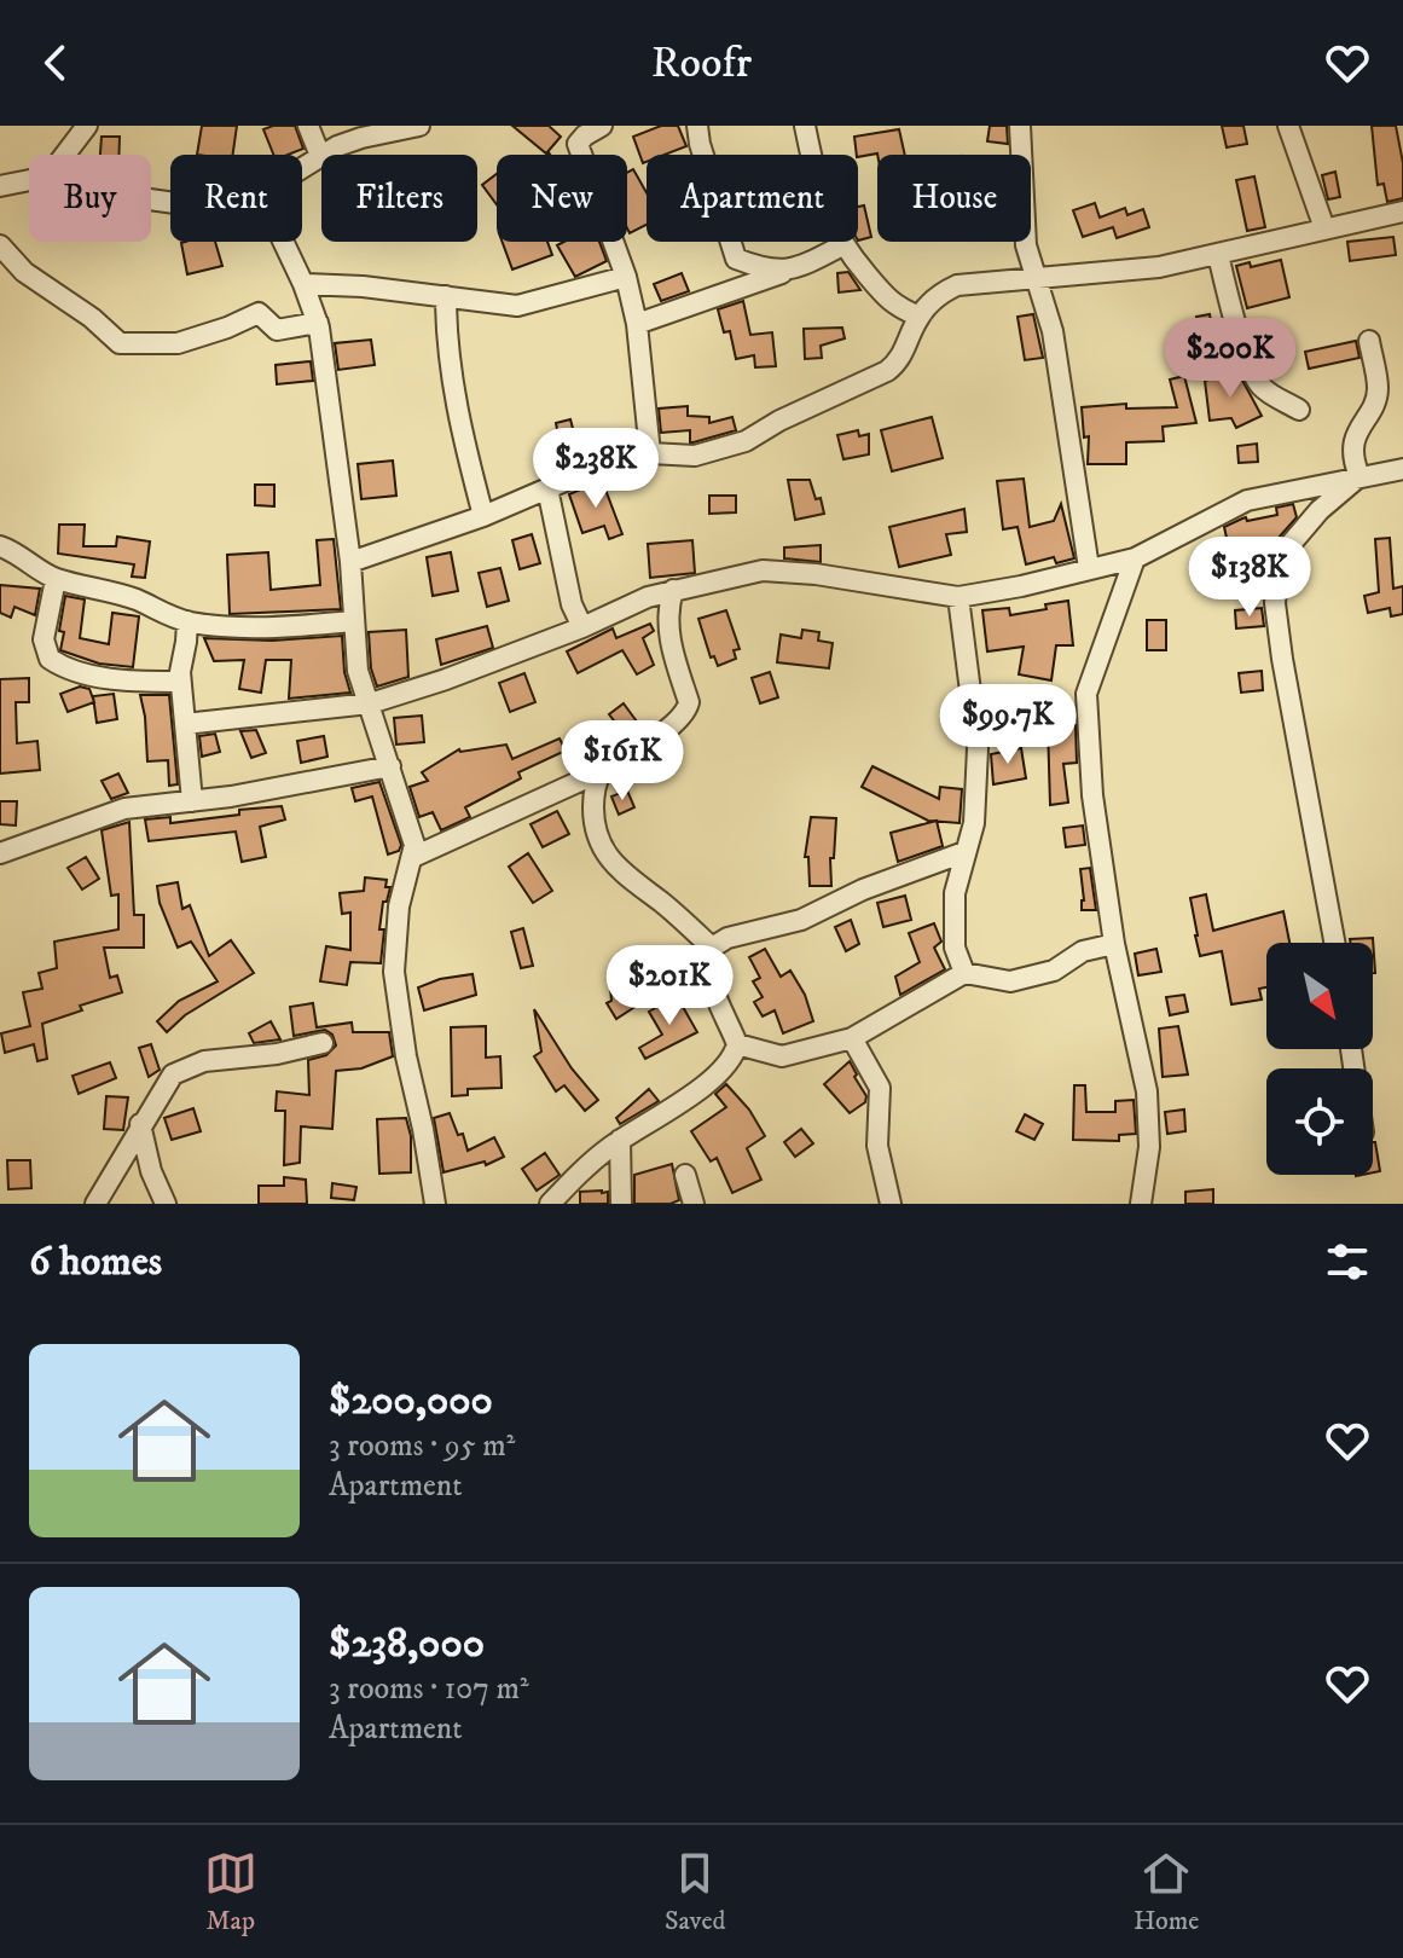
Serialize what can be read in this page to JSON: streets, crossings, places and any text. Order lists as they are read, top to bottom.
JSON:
{
  "north": "bottom right",
  "page": {
    "header": "Roofr",
    "chip": [
      "Buy",
      "Rent",
      "Filters",
      "New",
      "Apartment",
      "House"
    ],
    "price": [
      "$200K",
      "$238K",
      "$138K",
      "$99.7K",
      "$161K",
      "$201K"
    ],
    "heading": "6 homes",
    "list": [
      {
        "name": "$200,000",
        "note": "3 rooms · 95 m² · Apartment"
      },
      {
        "name": "$238,000",
        "note": "3 rooms · 107 m² · Apartment"
      }
    ],
    "tabs": ["Map", "Saved", "Home"]
  }
}
